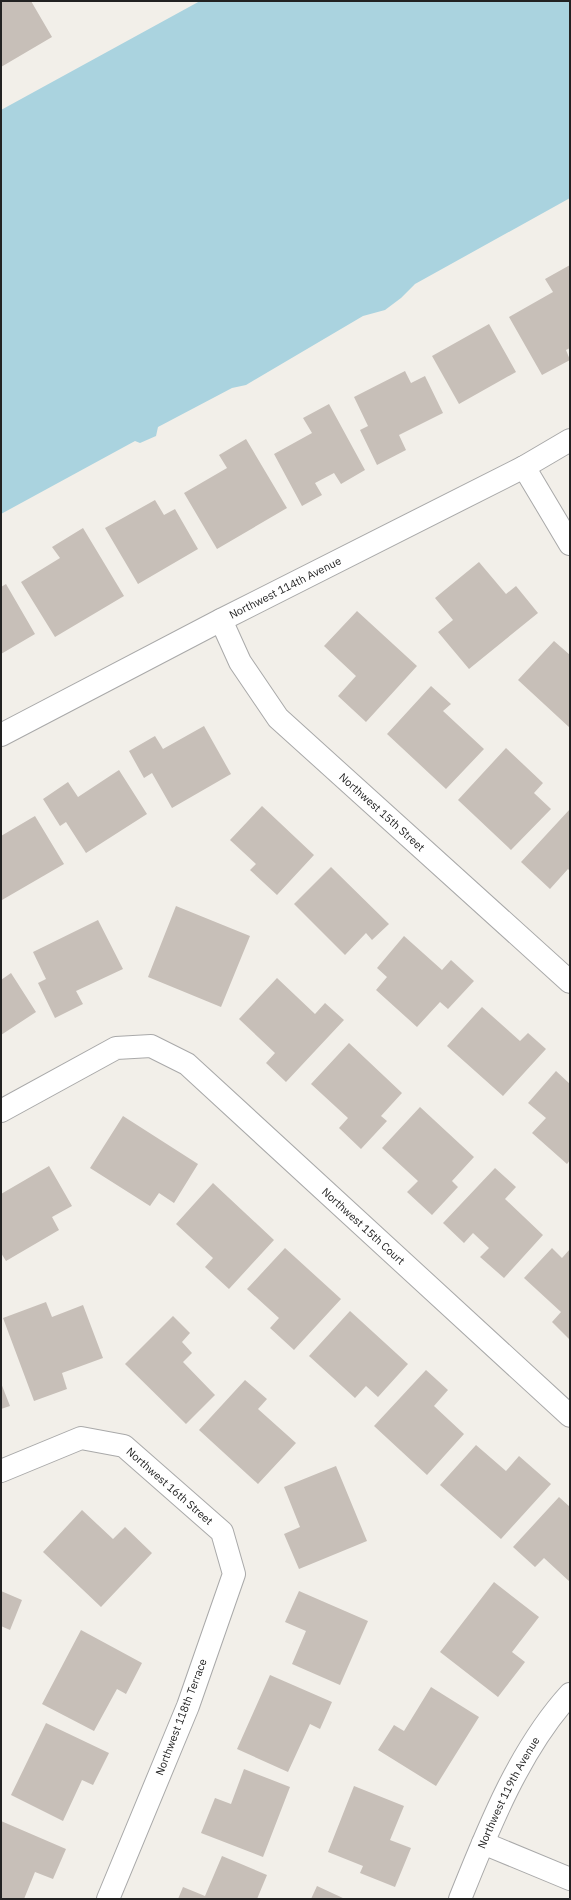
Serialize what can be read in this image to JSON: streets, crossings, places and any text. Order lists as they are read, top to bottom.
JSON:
{
  "streets": {
    "street": [
      "Northwest 114th Avenue",
      "Northwest 15th Street",
      "Northwest 15th Court",
      "Northwest 16th Street",
      "Northwest 118th Terrace",
      "Northwest 119th Avenue"
    ]
  },
  "crossings": [
    ["Northwest 114th Avenue", "Northwest 15th Street"],
    ["Northwest 16th Street", "Northwest 118th Terrace"]
  ]
}
